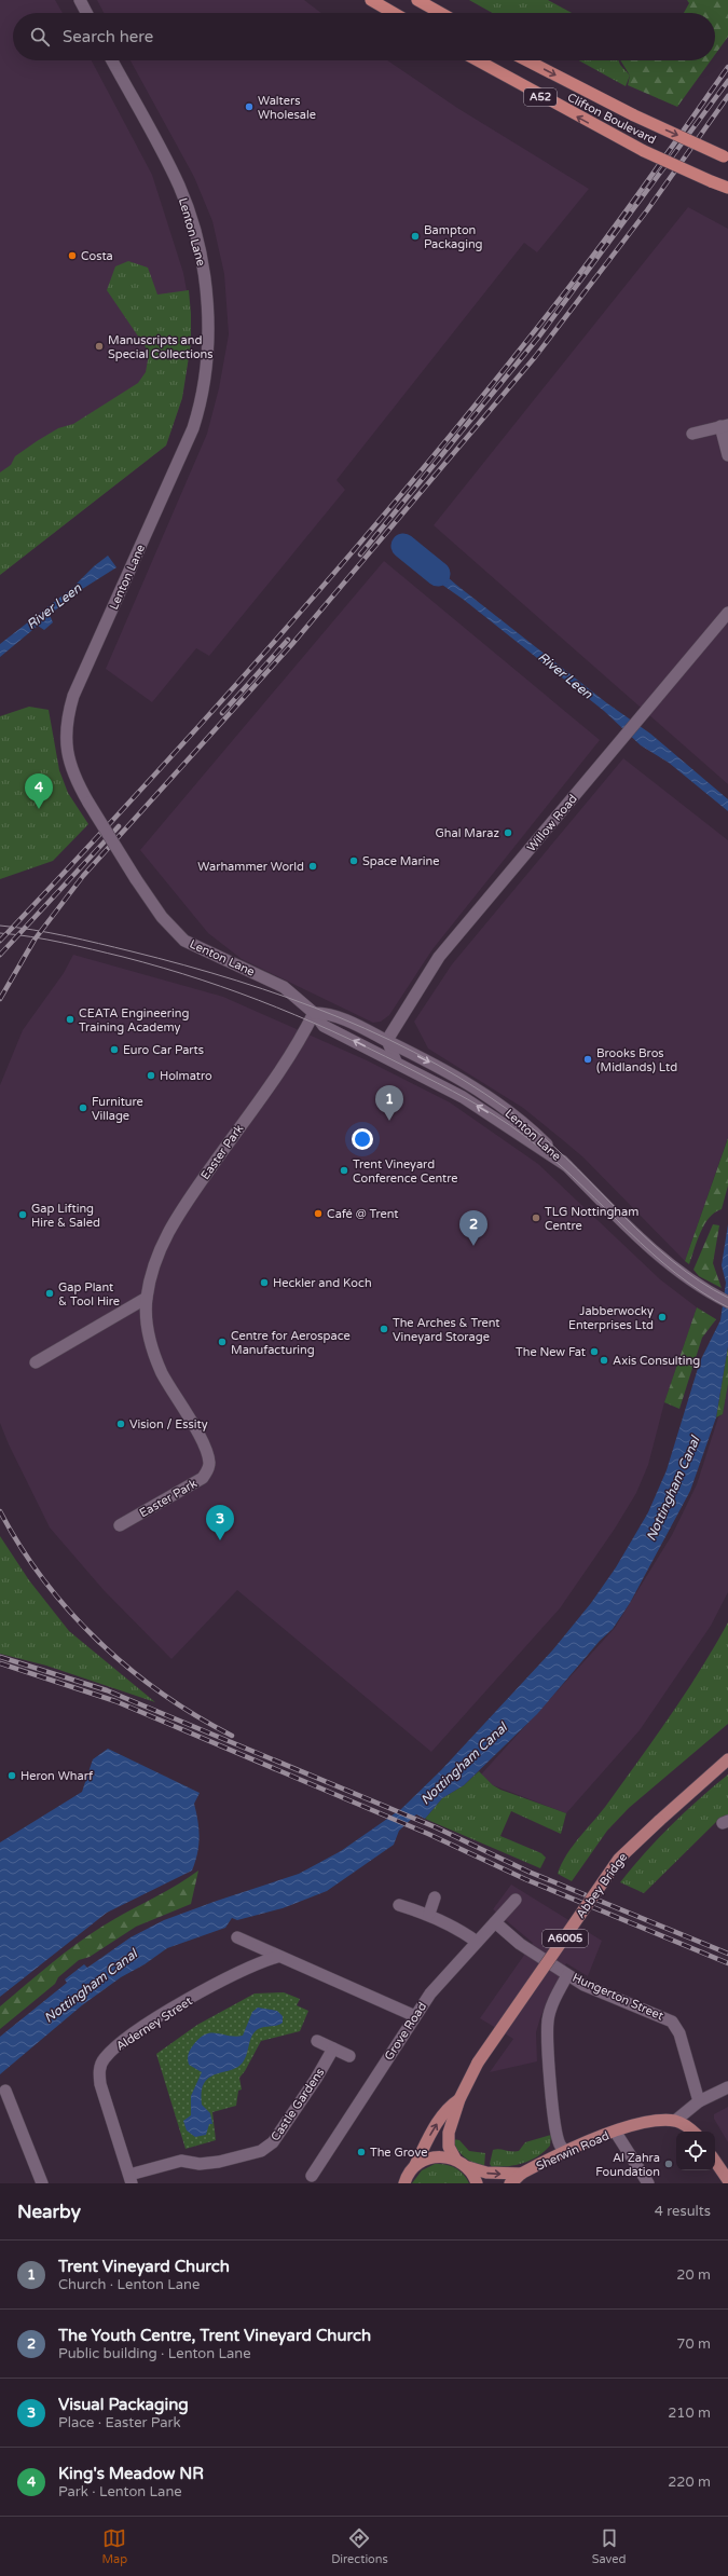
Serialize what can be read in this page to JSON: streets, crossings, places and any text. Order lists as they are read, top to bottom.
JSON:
{
  "streets": {
    "highway": ["A52", "Clifton Boulevard"],
    "main road": ["Abbey Bridge", "A6005", "Sherwin Road"],
    "street": [
      "Lenton Lane",
      "Willow Road",
      "Easter Park",
      "Hungerton Street",
      "Alderney Street",
      "Grove Road",
      "Castle Gardens"
    ]
  },
  "crossings": [
    ["Lenton Lane", "Willow Road"],
    ["Lenton Lane", "Easter Park"],
    ["Hungerton Street", "Grove Road"],
    ["Alderney Street", "Castle Gardens"]
  ],
  "water": ["River Leen", "Nottingham Canal"],
  "places": [
    "Walters Wholesale",
    "Bampton Packaging",
    "Costa",
    "Manuscripts and Special Collections",
    "Ghal Maraz",
    "Space Marine",
    "Warhammer World",
    "CEATA Engineering Training Academy",
    "Euro Car Parts",
    "Brooks Bros (Midlands) Ltd",
    "Holmatro",
    "Furniture Village",
    "Trent Vineyard Conference Centre",
    "Café @ Trent",
    "Gap Lifting Hire & Saled",
    "TLG Nottingham Centre",
    "Heckler and Koch",
    "Gap Plant & Tool Hire",
    "Jabberwocky Enterprises Ltd",
    "The Arches & Trent Vineyard Storage",
    "Centre for Aerospace Manufacturing",
    "The New Fat",
    "Axis Consulting",
    "Vision / Essity",
    "Heron Wharf",
    "The Grove",
    "Al Zahra Foundation"
  ],
  "page": {
    "search": "Search here",
    "pins": [
      "4",
      "1",
      "2",
      "3"
    ],
    "heading": ["Nearby", "4 results"],
    "list": [
      {
        "mark": "1",
        "name": "Trent Vineyard Church",
        "note": "Church · Lenton Lane",
        "value": "20 m"
      },
      {
        "mark": "2",
        "name": "The Youth Centre, Trent Vineyard Church",
        "note": "Public building · Lenton Lane",
        "value": "70 m"
      },
      {
        "mark": "3",
        "name": "Visual Packaging",
        "note": "Place · Easter Park",
        "value": "210 m"
      },
      {
        "mark": "4",
        "name": "King's Meadow NR",
        "note": "Park · Lenton Lane",
        "value": "220 m"
      }
    ],
    "nav": ["Map", "Directions", "Saved"]
  }
}
